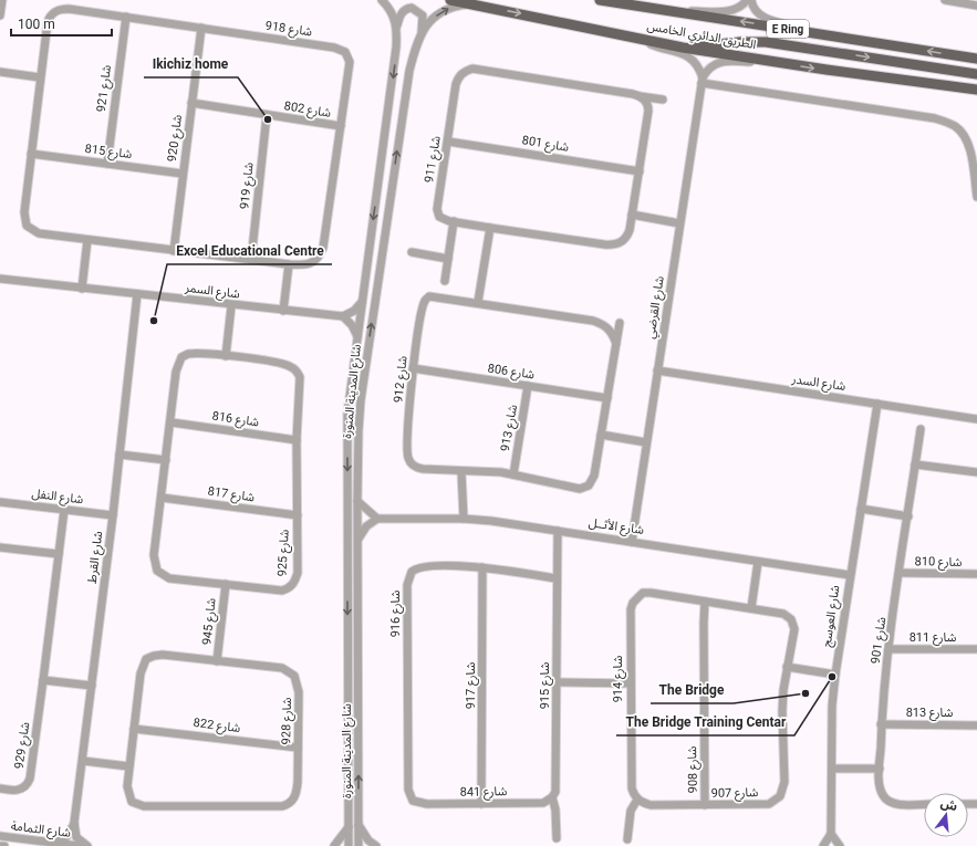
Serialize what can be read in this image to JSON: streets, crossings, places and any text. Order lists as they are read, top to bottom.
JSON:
{
  "streets": {
    "main road": ["E Ring", "الطريق الدائري الخامس"],
    "street": [
      "شارع 918",
      "شارع 921",
      "شارع 802",
      "شارع 920",
      "شارع 801",
      "شارع 815",
      "شارع 911",
      "شارع 919",
      "شارع السمر",
      "شارع القرضي",
      "شارع 806",
      "شارع 912",
      "شارع السدر",
      "شارع المدينة المنورة",
      "شارع 816",
      "شارع 913",
      "شارع 817",
      "شارع النفل",
      "شارع الأثــل",
      "شارع 925",
      "شارع القرط",
      "شارع 810",
      "شارع 916",
      "شارع العوسج",
      "شارع 945",
      "شارع 811",
      "شارع 901",
      "شارع 914",
      "شارع 917",
      "شارع 915",
      "شارع 813",
      "شارع 928",
      "شارع 822",
      "شارع 929",
      "شارع 908",
      "شارع 841",
      "شارع 907",
      "شارع الثمامة"
    ]
  },
  "crossings": [
    ["شارع 918", "شارع 921"],
    ["شارع 918", "شارع 802"],
    ["شارع 918", "شارع 920"],
    ["شارع 918", "شارع 815"],
    ["شارع 918", "شارع 919"],
    ["الطريق الدائري الخامس", "شارع المدينة المنورة"],
    ["شارع 921", "شارع 815"],
    ["شارع 802", "شارع 920"],
    ["شارع 802", "شارع 919"],
    ["شارع 920", "شارع 815"],
    ["شارع 801", "شارع 911"],
    ["شارع السمر", "شارع القرط"],
    ["شارع القرضي", "شارع السدر"],
    ["شارع القرضي", "شارع الأثــل"],
    ["شارع 806", "شارع 912"],
    ["شارع 806", "شارع 913"],
    ["شارع 912", "شارع 913"],
    ["شارع السدر", "شارع العوسج"],
    ["شارع 816", "شارع 925"],
    ["شارع 817", "شارع 925"],
    ["شارع النفل", "شارع القرط"],
    ["شارع النفل", "شارع 929"],
    ["شارع الأثــل", "شارع العوسج"],
    ["شارع الأثــل", "شارع 915"],
    ["شارع 925", "شارع 945"],
    ["شارع القرط", "شارع الثمامة"],
    ["شارع 810", "شارع 901"],
    ["شارع 916", "شارع 917"],
    ["شارع 916", "شارع 915"],
    ["شارع 916", "شارع 841"],
    ["شارع 945", "شارع 928"],
    ["شارع 811", "شارع 901"],
    ["شارع 901", "شارع 813"],
    ["شارع 914", "شارع 907"],
    ["شارع 917", "شارع 841"],
    ["شارع 915", "شارع 841"],
    ["شارع 928", "شارع 822"],
    ["شارع 908", "شارع 907"]
  ],
  "places": [
    "Ikichiz home",
    "Excel Educational Centre",
    "The Bridge Training Centar",
    "The Bridge"
  ],
  "scale_bar": "100 m",
  "north": "top"
}
